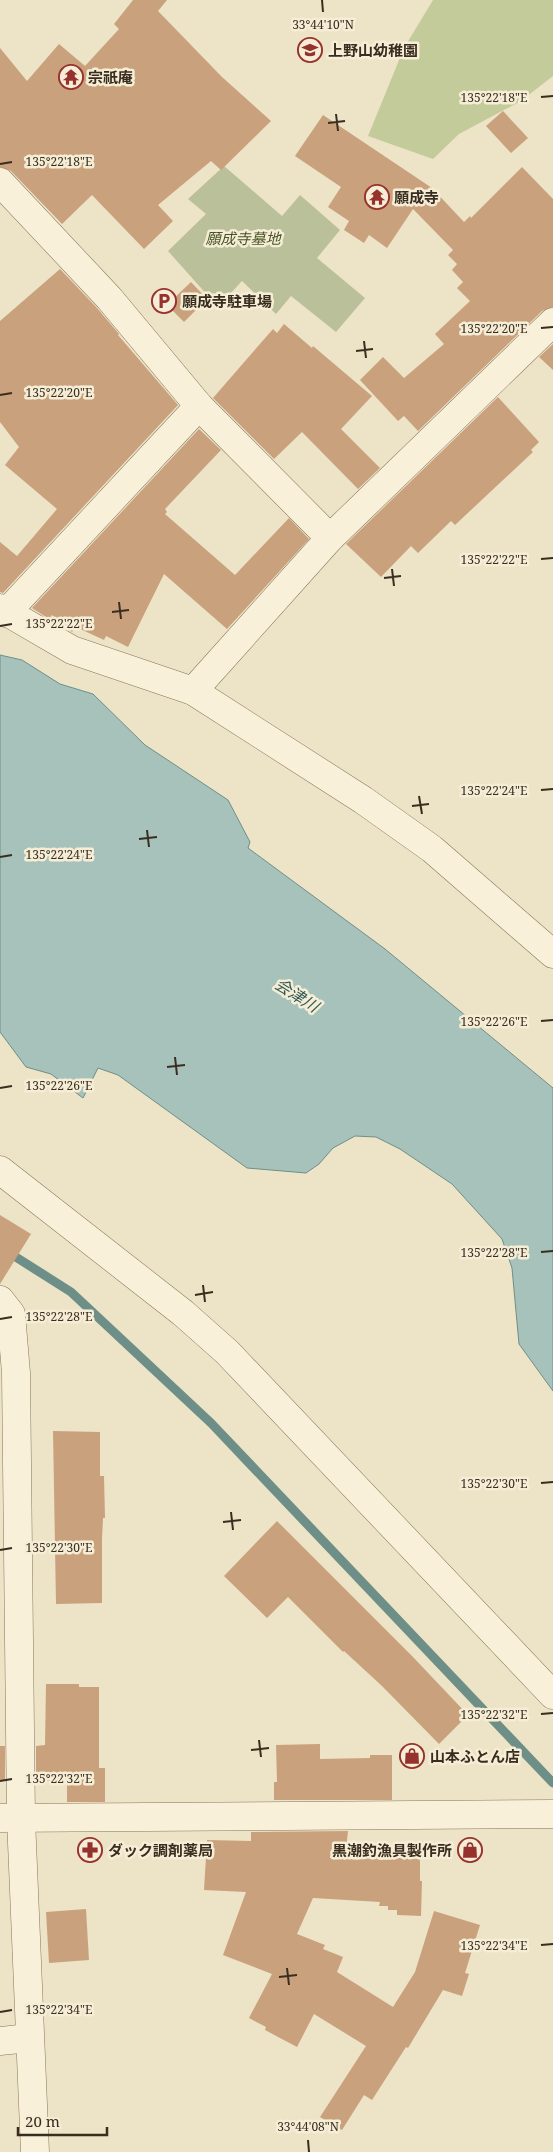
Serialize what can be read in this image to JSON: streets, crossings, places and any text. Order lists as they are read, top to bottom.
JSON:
{
  "water": ["会津川"],
  "parks": ["願成寺墓地"],
  "places": {
    "school or university": ["上野山幼稚園"],
    "temple": ["宗祇庵", "願成寺"],
    "parking": ["願成寺駐車場"],
    "shop": ["山本ふとん店", "黒潮釣漁具製作所"],
    "pharmacy": ["ダック調剤薬局"]
  },
  "scale_bar": "20 m",
  "coordinates": [
    "33°44'10\"N",
    "135°22'18\"E",
    "135°22'20\"E",
    "135°22'22\"E",
    "135°22'24\"E",
    "135°22'26\"E",
    "135°22'28\"E",
    "135°22'30\"E",
    "135°22'32\"E",
    "135°22'34\"E",
    "33°44'08\"N"
  ]
}
